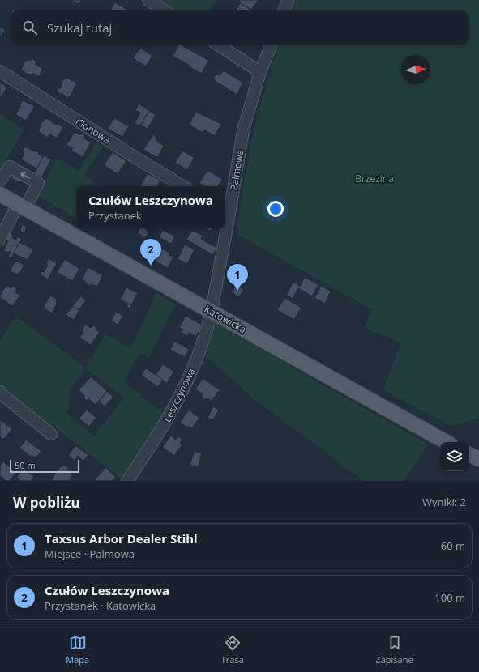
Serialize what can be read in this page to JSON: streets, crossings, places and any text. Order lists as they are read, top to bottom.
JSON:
{
  "streets": {
    "main road": ["Katowicka"],
    "street": ["Klonowa", "Palmowa", "Leszczynowa"]
  },
  "crossings": [
    ["Palmowa", "Katowicka"],
    ["Palmowa", "Leszczynowa"],
    ["Katowicka", "Leszczynowa"]
  ],
  "parks": ["Brzezina"],
  "scale_bar": "50 m",
  "north": "right",
  "page": {
    "search": "Szukaj tutaj",
    "popup": ["Czułów Leszczynowa", "Przystanek"],
    "pins": ["2", "1"],
    "scale": "50 m",
    "heading": ["W pobliżu", "Wyniki: 2"],
    "list": [
      {
        "mark": "1",
        "name": "Taxsus Arbor Dealer Stihl",
        "note": "Miejsce · Palmowa",
        "value": "60 m"
      },
      {
        "mark": "2",
        "name": "Czułów Leszczynowa",
        "note": "Przystanek · Katowicka",
        "value": "100 m"
      }
    ],
    "nav": ["Mapa", "Trasa", "Zapisane"]
  }
}
